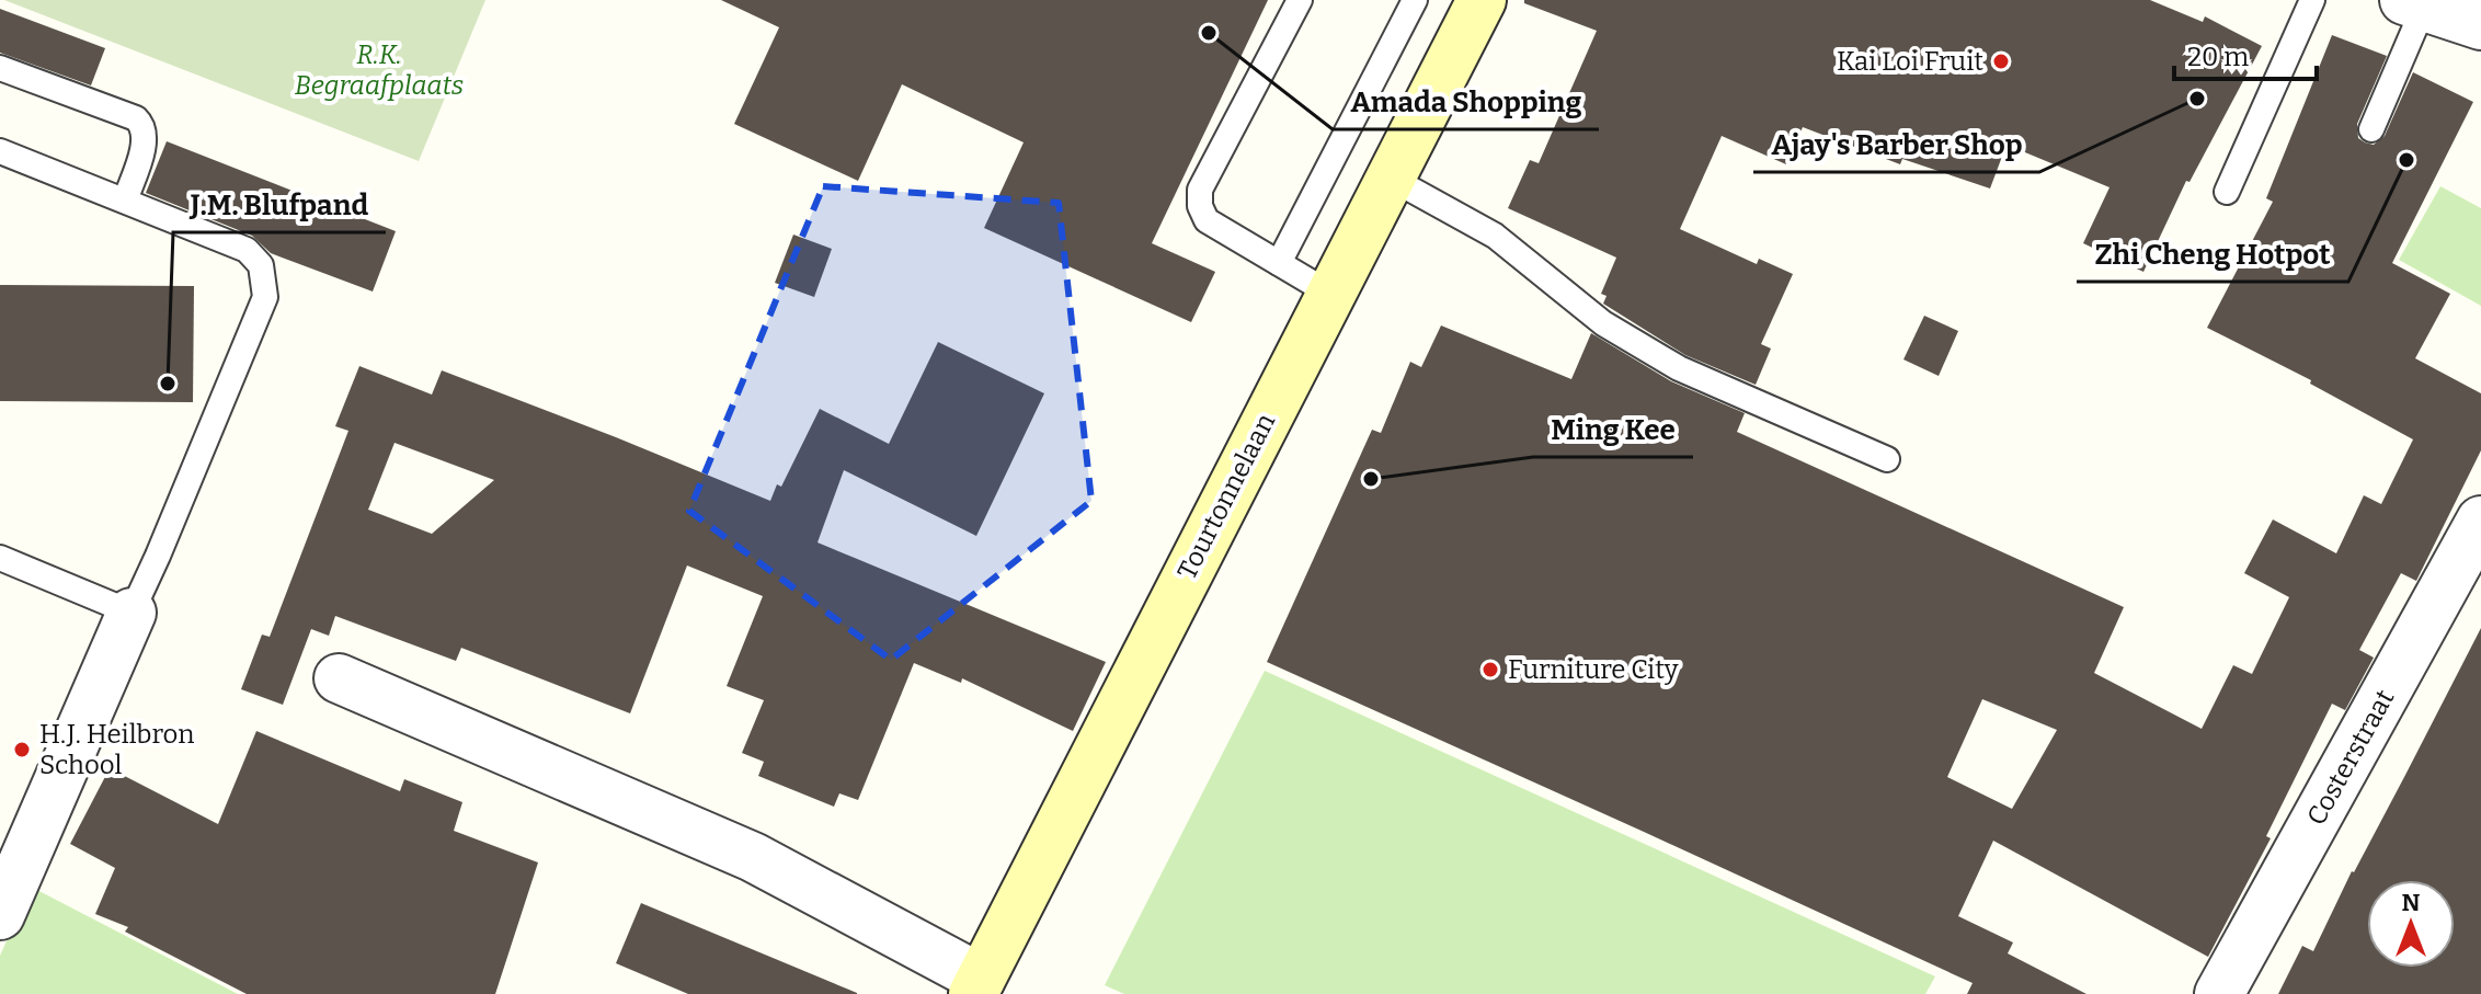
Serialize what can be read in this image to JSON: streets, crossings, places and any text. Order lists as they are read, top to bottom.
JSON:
{
  "streets": {
    "street": ["Tourtonnelaan", "Costerstraat"]
  },
  "parks": ["R.K. Begraafplaats"],
  "places": [
    "Amada Shopping",
    "Kai Loi Fruit",
    "Ajay's Barber Shop",
    "Zhi Cheng Hotpot",
    "J.M. Blufpand",
    "Ming Kee",
    "Furniture City",
    "H.J. Heilbron School"
  ],
  "scale_bar": "20 m",
  "north": "top"
}
